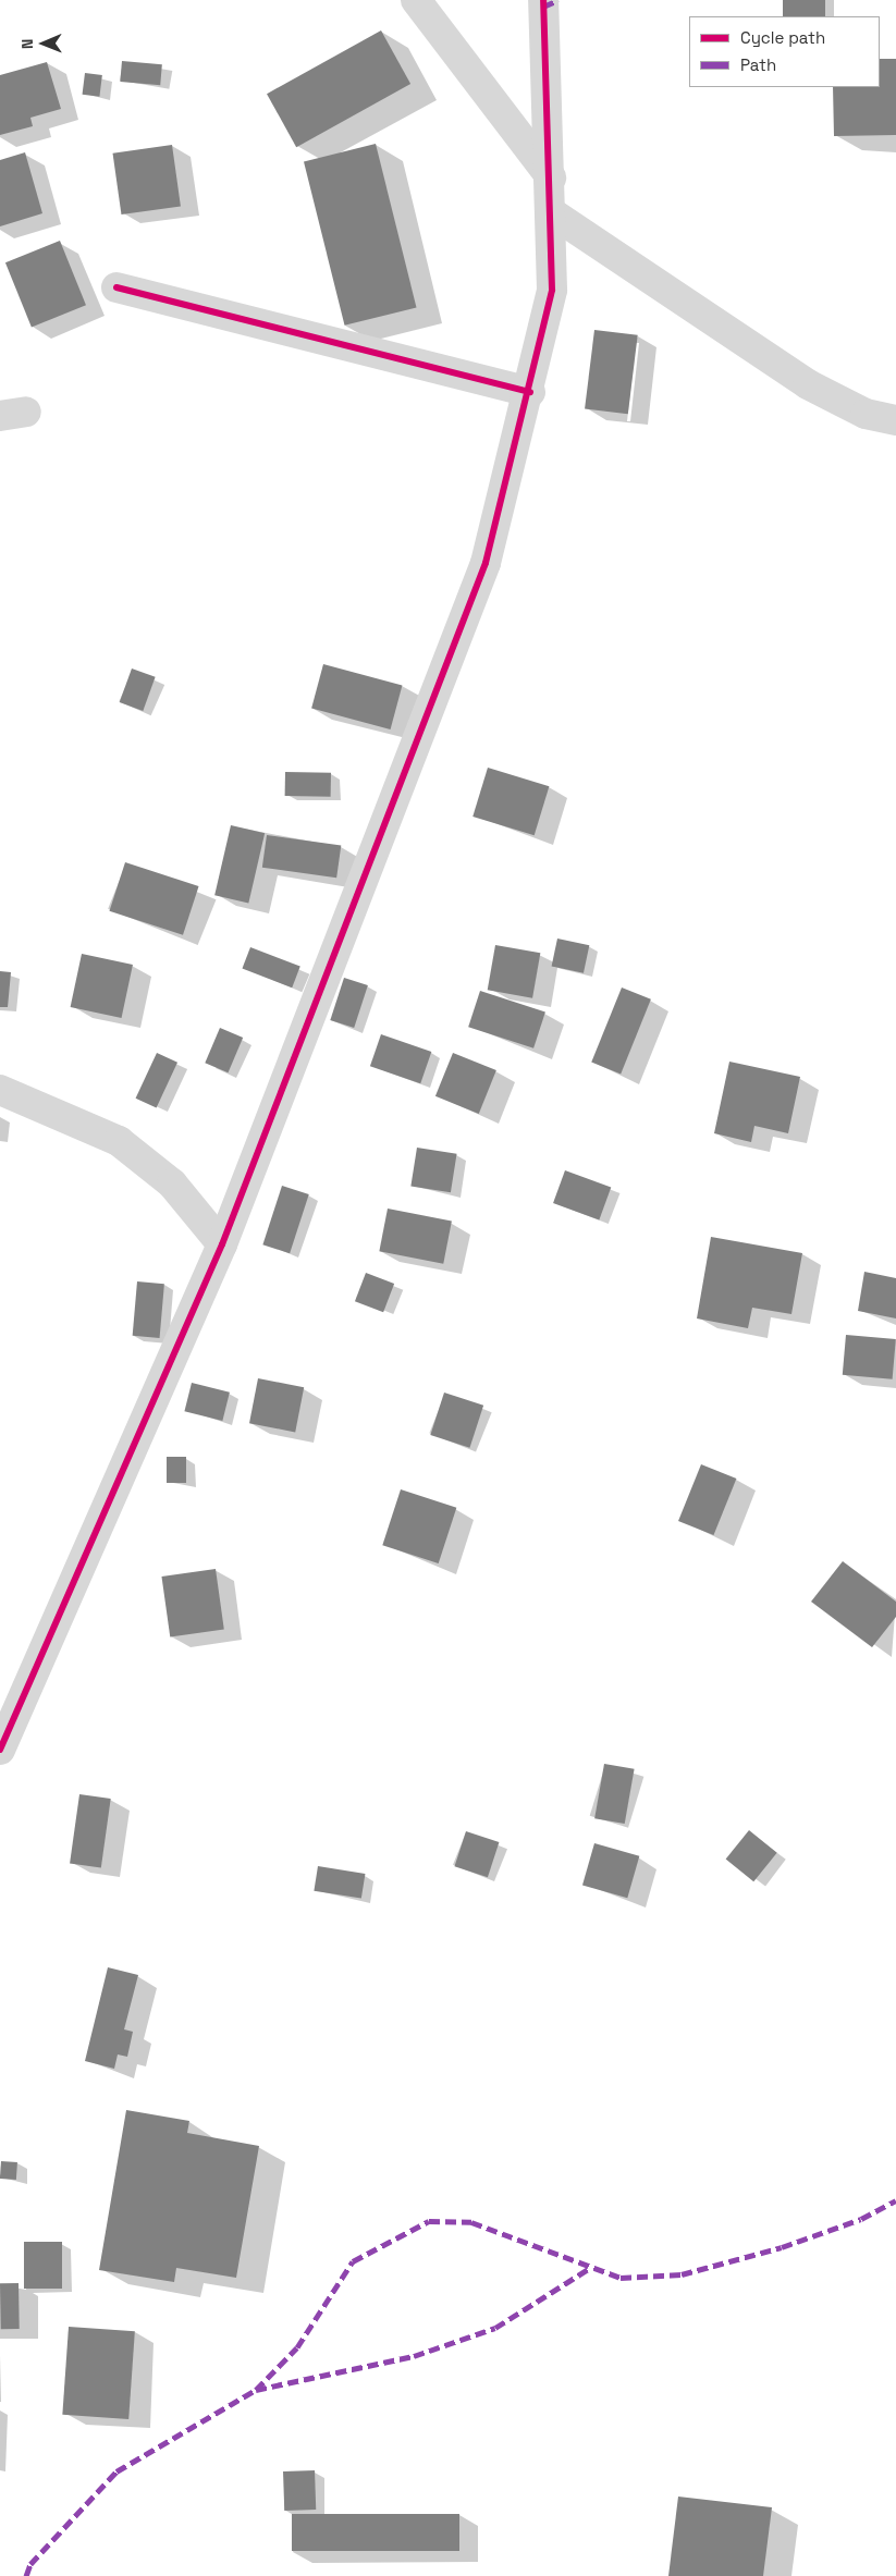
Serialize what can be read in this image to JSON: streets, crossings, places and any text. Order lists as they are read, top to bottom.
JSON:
{
  "legend": ["Cycle path", "Path"],
  "north": "left"
}
